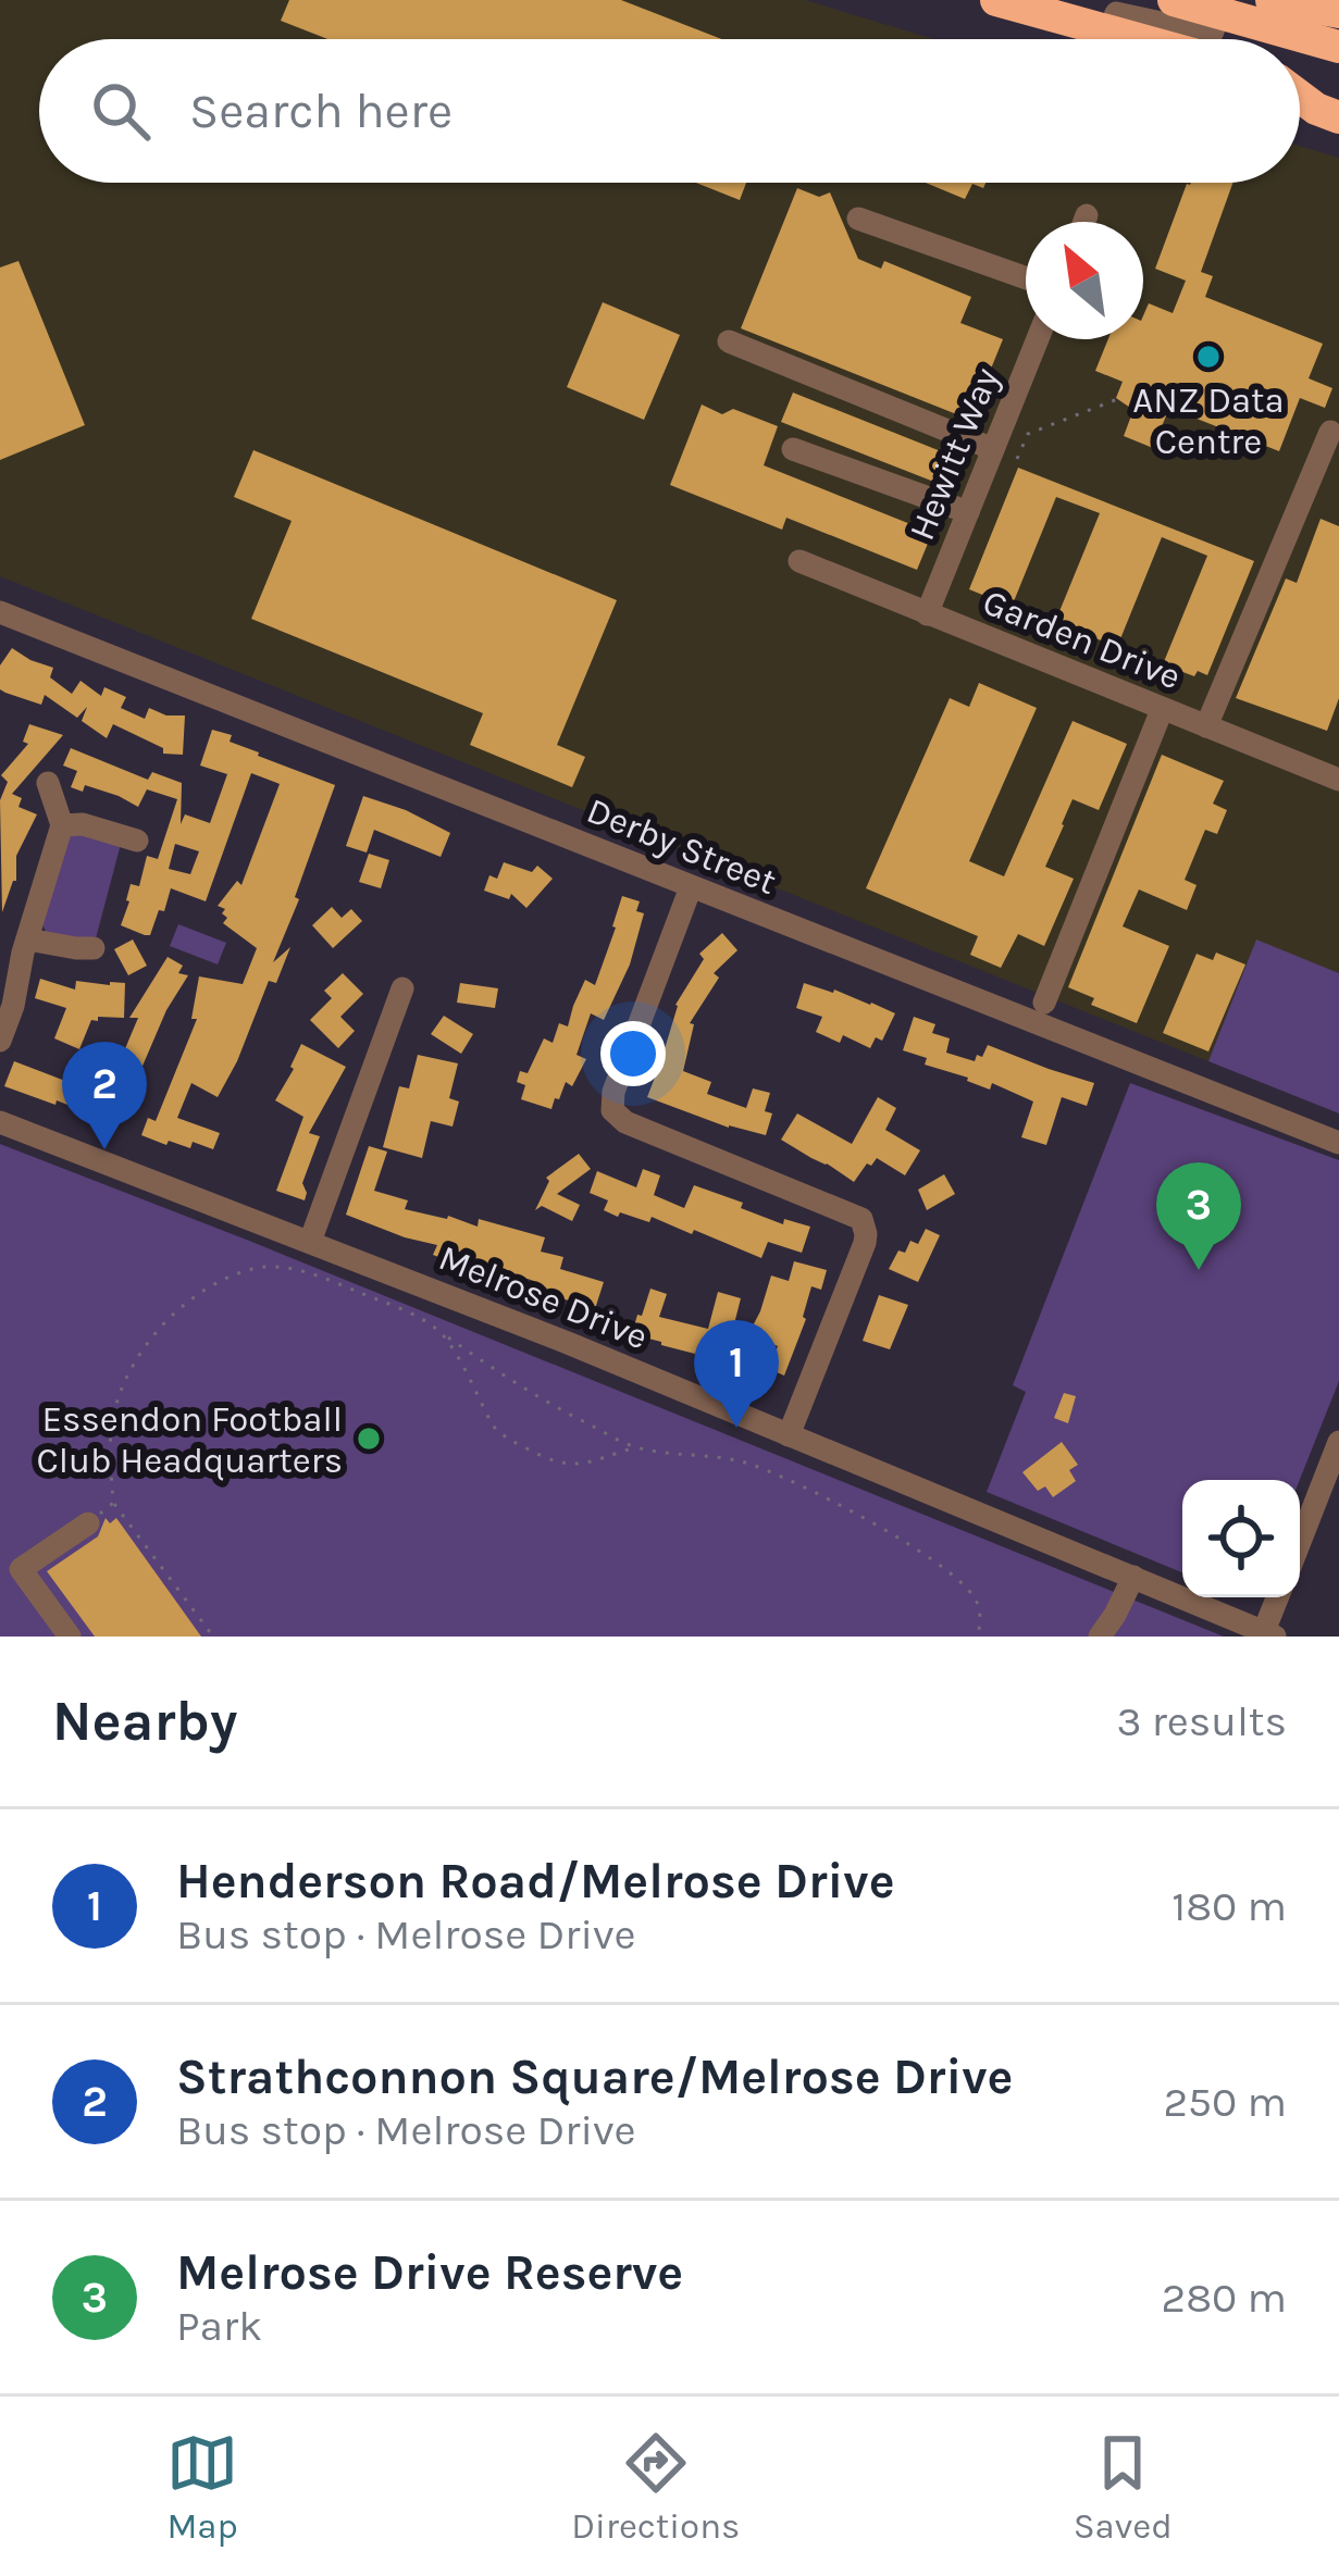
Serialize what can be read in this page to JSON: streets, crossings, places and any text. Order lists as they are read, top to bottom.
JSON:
{
  "streets": {
    "street": [
      "Hewitt Way",
      "Garden Drive",
      "Derby Street",
      "Melrose Drive"
    ]
  },
  "crossings": [
    ["Hewitt Way", "Garden Drive"]
  ],
  "places": ["ANZ Data Centre", "Essendon Football Club Headquarters"],
  "north": "top left",
  "page": {
    "search": "Search here",
    "pins": ["2", "3", "1"],
    "heading": ["Nearby", "3 results"],
    "list": [
      {
        "mark": "1",
        "name": "Henderson Road/Melrose Drive",
        "note": "Bus stop · Melrose Drive",
        "value": "180 m"
      },
      {
        "mark": "2",
        "name": "Strathconnon Square/Melrose Drive",
        "note": "Bus stop · Melrose Drive",
        "value": "250 m"
      },
      {
        "mark": "3",
        "name": "Melrose Drive Reserve",
        "note": "Park",
        "value": "280 m"
      }
    ],
    "nav": ["Map", "Directions", "Saved"]
  }
}
